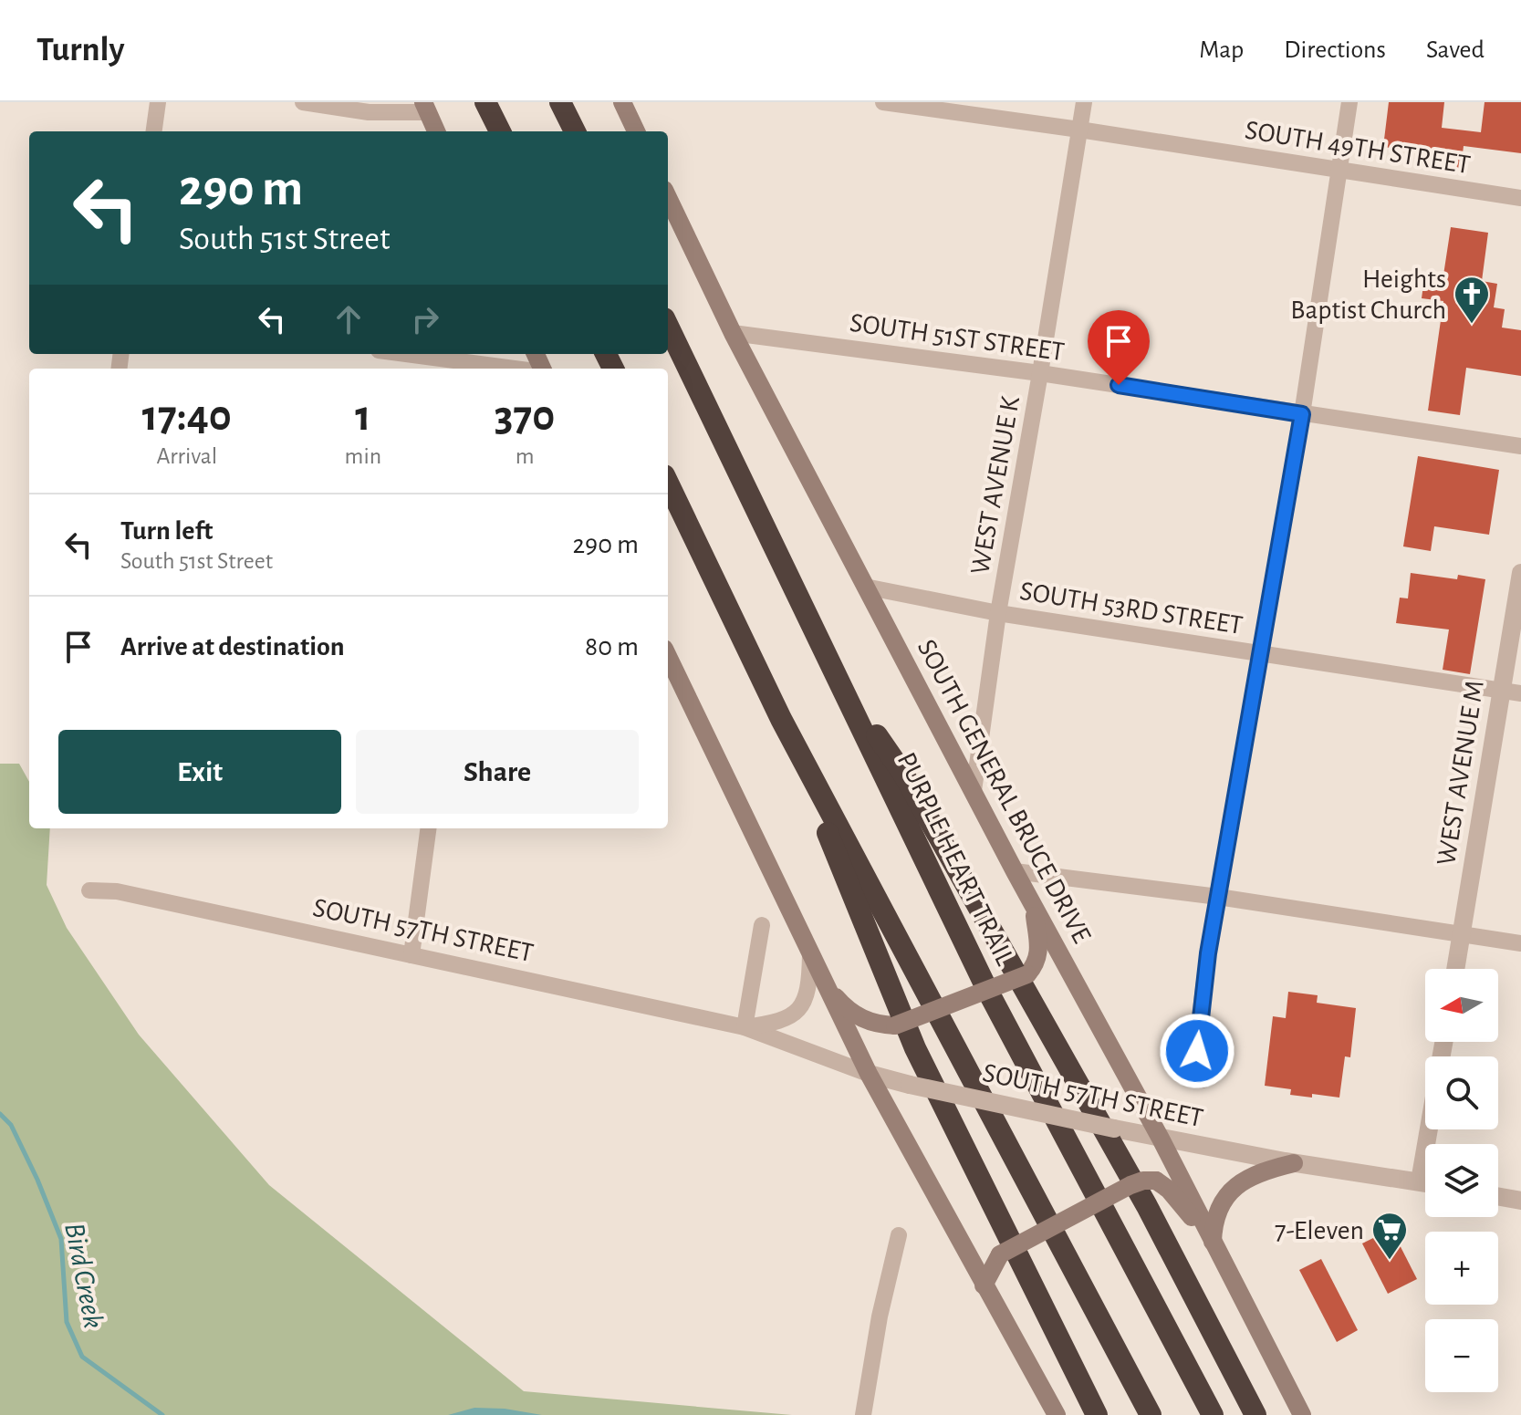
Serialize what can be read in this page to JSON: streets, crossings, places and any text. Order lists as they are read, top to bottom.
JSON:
{
  "streets": {
    "highway": ["PURPLE HEART TRAIL"],
    "main road": ["SOUTH GENERAL BRUCE DRIVE"],
    "street": [
      "SOUTH 49TH STREET",
      "SOUTH 51ST STREET",
      "WEST AVENUE K",
      "SOUTH 53RD STREET",
      "WEST AVENUE M",
      "SOUTH 57TH STREET"
    ]
  },
  "crossings": [
    ["SOUTH 49TH STREET", "WEST AVENUE K"],
    ["SOUTH 51ST STREET", "WEST AVENUE K"],
    ["SOUTH 51ST STREET", "SOUTH GENERAL BRUCE DRIVE"],
    ["WEST AVENUE K", "SOUTH 53RD STREET"],
    ["WEST AVENUE K", "SOUTH GENERAL BRUCE DRIVE"],
    ["SOUTH 53RD STREET", "WEST AVENUE M"],
    ["SOUTH 53RD STREET", "SOUTH GENERAL BRUCE DRIVE"],
    ["SOUTH GENERAL BRUCE DRIVE", "SOUTH 57TH STREET"]
  ],
  "water": ["Bird Creek"],
  "places": {
    "church": ["Heights Baptist Church"],
    "supermarket": ["7-Eleven"]
  },
  "north": "left",
  "page": {
    "header": "Turnly",
    "nav": ["Map", "Directions", "Saved"],
    "turn": ["290 m", "South 51st Street"],
    "eta": [
      "17:40",
      "Arrival",
      "1",
      "min",
      "370",
      "m"
    ],
    "list": [
      {
        "name": "Turn left",
        "note": "South 51st Street",
        "value": "290 m"
      },
      {
        "name": "Arrive at destination",
        "value": "80 m"
      }
    ],
    "buttons": ["Exit", "Share"],
    "map_buttons": ["+", "−"]
  }
}
